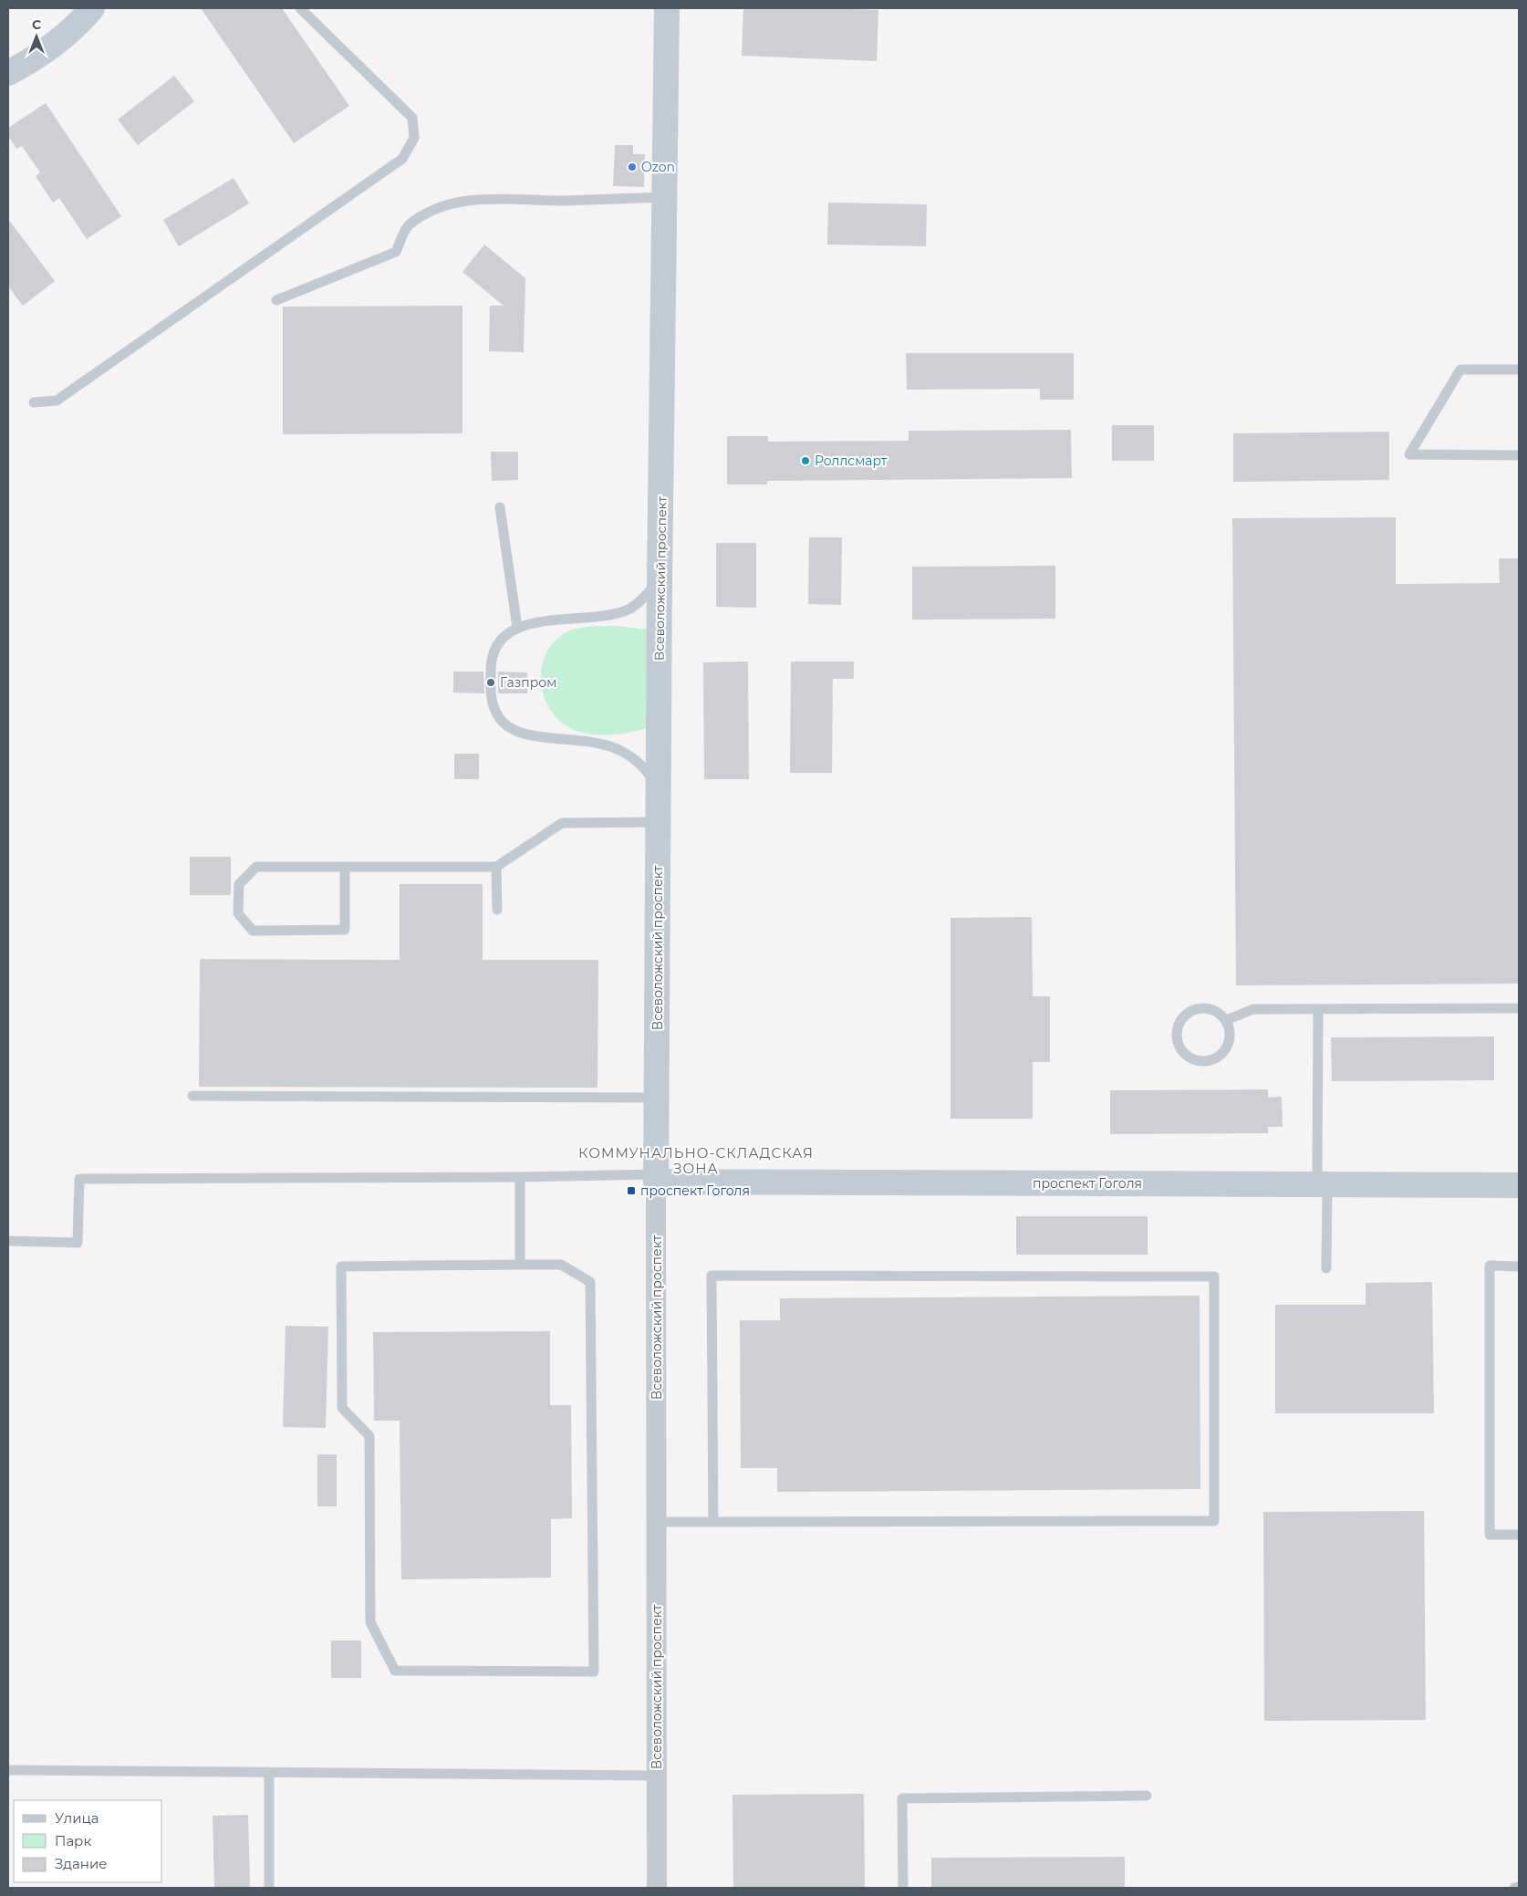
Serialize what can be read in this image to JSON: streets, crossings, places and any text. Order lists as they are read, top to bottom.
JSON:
{
  "streets": {
    "street": ["Всеволожский проспект", "проспект Гоголя"]
  },
  "crossings": [
    ["Всеволожский проспект", "проспект Гоголя"]
  ],
  "districts": ["КОММУНАЛЬНО-СКЛАДСКАЯ ЗОНА"],
  "places": {
    "other": ["Ozon", "Роллсмарт", "Газпром"],
    "transit": ["проспект Гоголя"]
  },
  "legend": ["Улица", "Парк", "Здание"],
  "north": "top"
}
